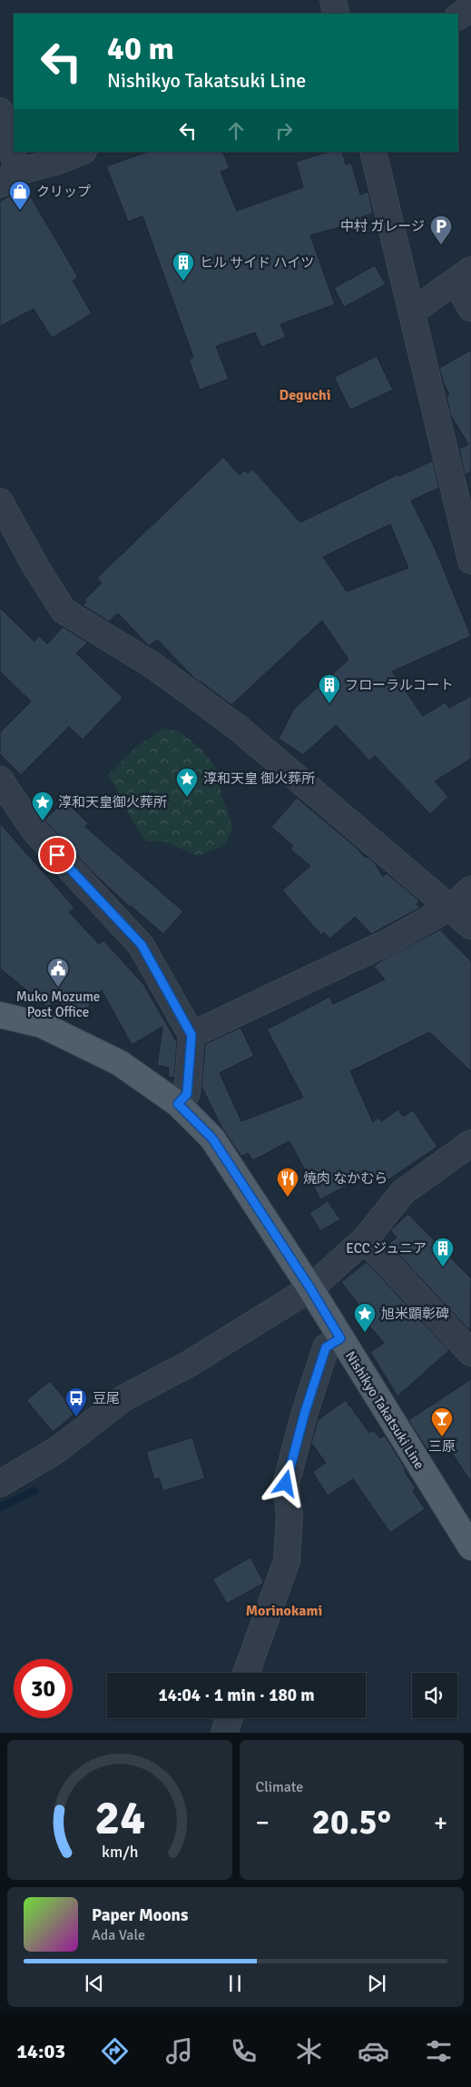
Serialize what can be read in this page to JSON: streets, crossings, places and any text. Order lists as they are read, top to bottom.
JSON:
{
  "streets": {
    "main road": ["Nishikyo Takatsuki Line"]
  },
  "districts": ["Deguchi", "Morinokami"],
  "places": {
    "shop": ["クリップ"],
    "parking": ["中村 ガレージ"],
    "building": ["ヒル サイド ハイツ", "フローラルコート", "ECC ジュニア"],
    "place": ["淳和天皇 御火葬所", "淳和天皇御火葬所", "旭米顕彰碑"],
    "public building": ["Muko Mozume Post Office"],
    "restaurant": ["焼肉 なかむら"],
    "bus stop": ["豆尾"],
    "bar": ["三原"]
  },
  "page": {
    "turn": ["40 m", "Nishikyo Takatsuki Line"],
    "limit": "30",
    "trip": "14:04 · 1 min · 180 m",
    "tile": "Climate",
    "heat": ["−", "20.5°", "+"],
    "song": ["Paper Moons", "Ada Vale"],
    "tabs": "14:03",
    "gauge": ["24", "km/h"]
  }
}
